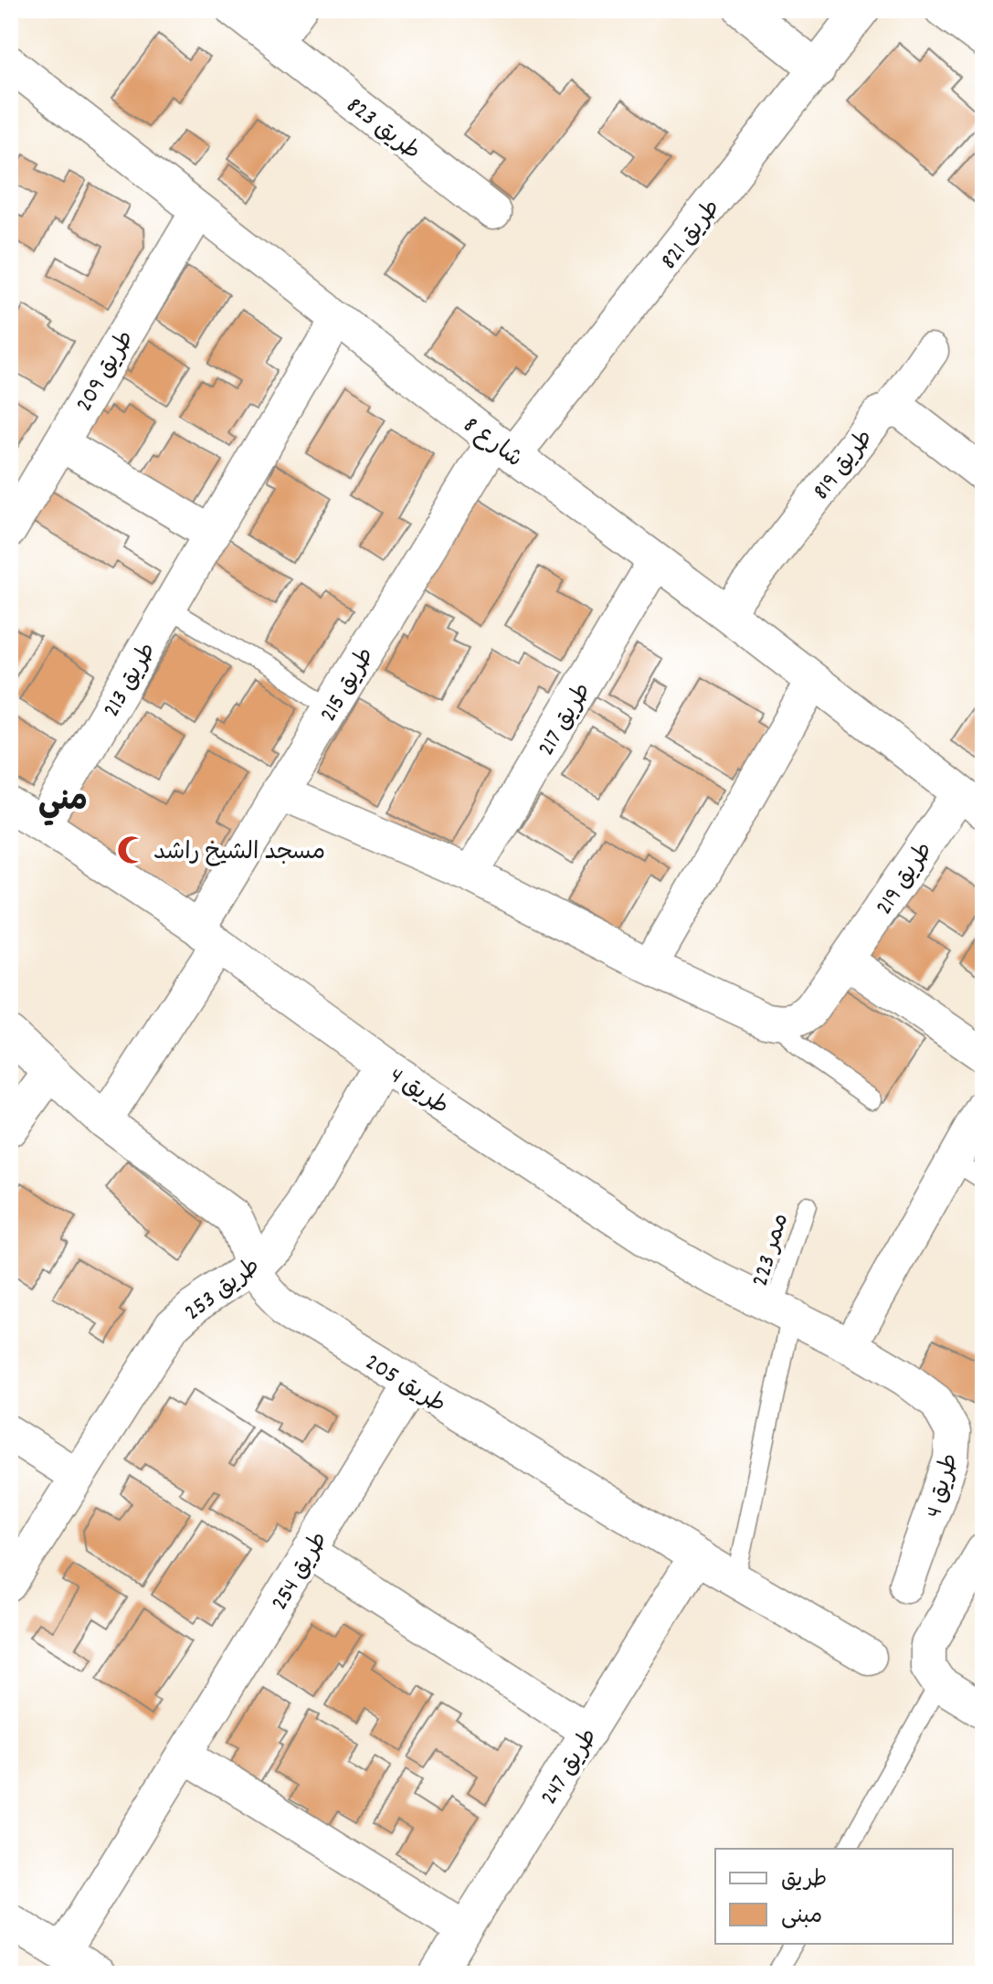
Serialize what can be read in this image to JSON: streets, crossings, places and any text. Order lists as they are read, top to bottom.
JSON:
{
  "streets": {
    "street": [
      "طريق 823",
      "طريق 821",
      "طريق 209",
      "شارع 8",
      "طريق 819",
      "طريق 213",
      "طريق 215",
      "طريق 217",
      "طريق 219",
      "طريق 4",
      "طريق 253",
      "طريق 205",
      "طريق 254",
      "طريق 247"
    ],
    "lane": ["ممر 223"]
  },
  "crossings": [
    ["طريق 821", "شارع 8"],
    ["طريق 821", "طريق 215"],
    ["طريق 209", "شارع 8"],
    ["شارع 8", "طريق 819"],
    ["شارع 8", "طريق 213"],
    ["شارع 8", "طريق 215"],
    ["شارع 8", "طريق 217"],
    ["شارع 8", "طريق 219"],
    ["طريق 213", "طريق 4"],
    ["طريق 215", "طريق 4"],
    ["طريق 215", "طريق 205"],
    ["طريق 4", "ممر 223"],
    ["طريق 4", "طريق 253"],
    ["طريق 253", "طريق 205"],
    ["طريق 205", "طريق 254"],
    ["طريق 205", "طريق 247"]
  ],
  "districts": ["مني"],
  "places": {
    "mosque": ["مسجد الشيخ راشد"]
  },
  "legend": ["طريق", "مبنى"]
}
